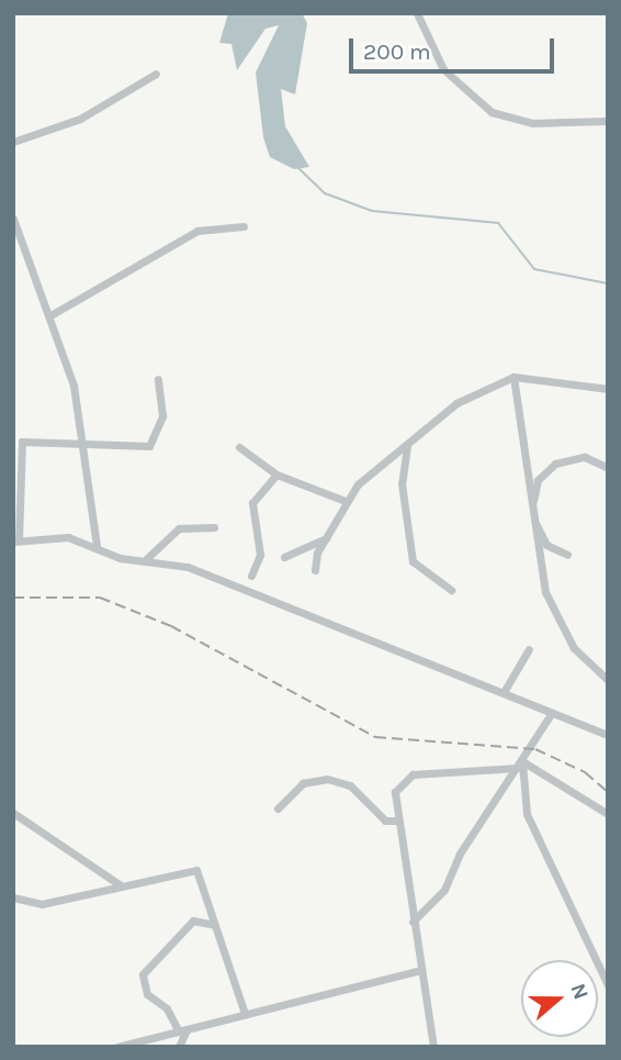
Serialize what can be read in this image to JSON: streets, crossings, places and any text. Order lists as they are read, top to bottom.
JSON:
{
  "scale_bar": "200 m",
  "north": "right"
}
